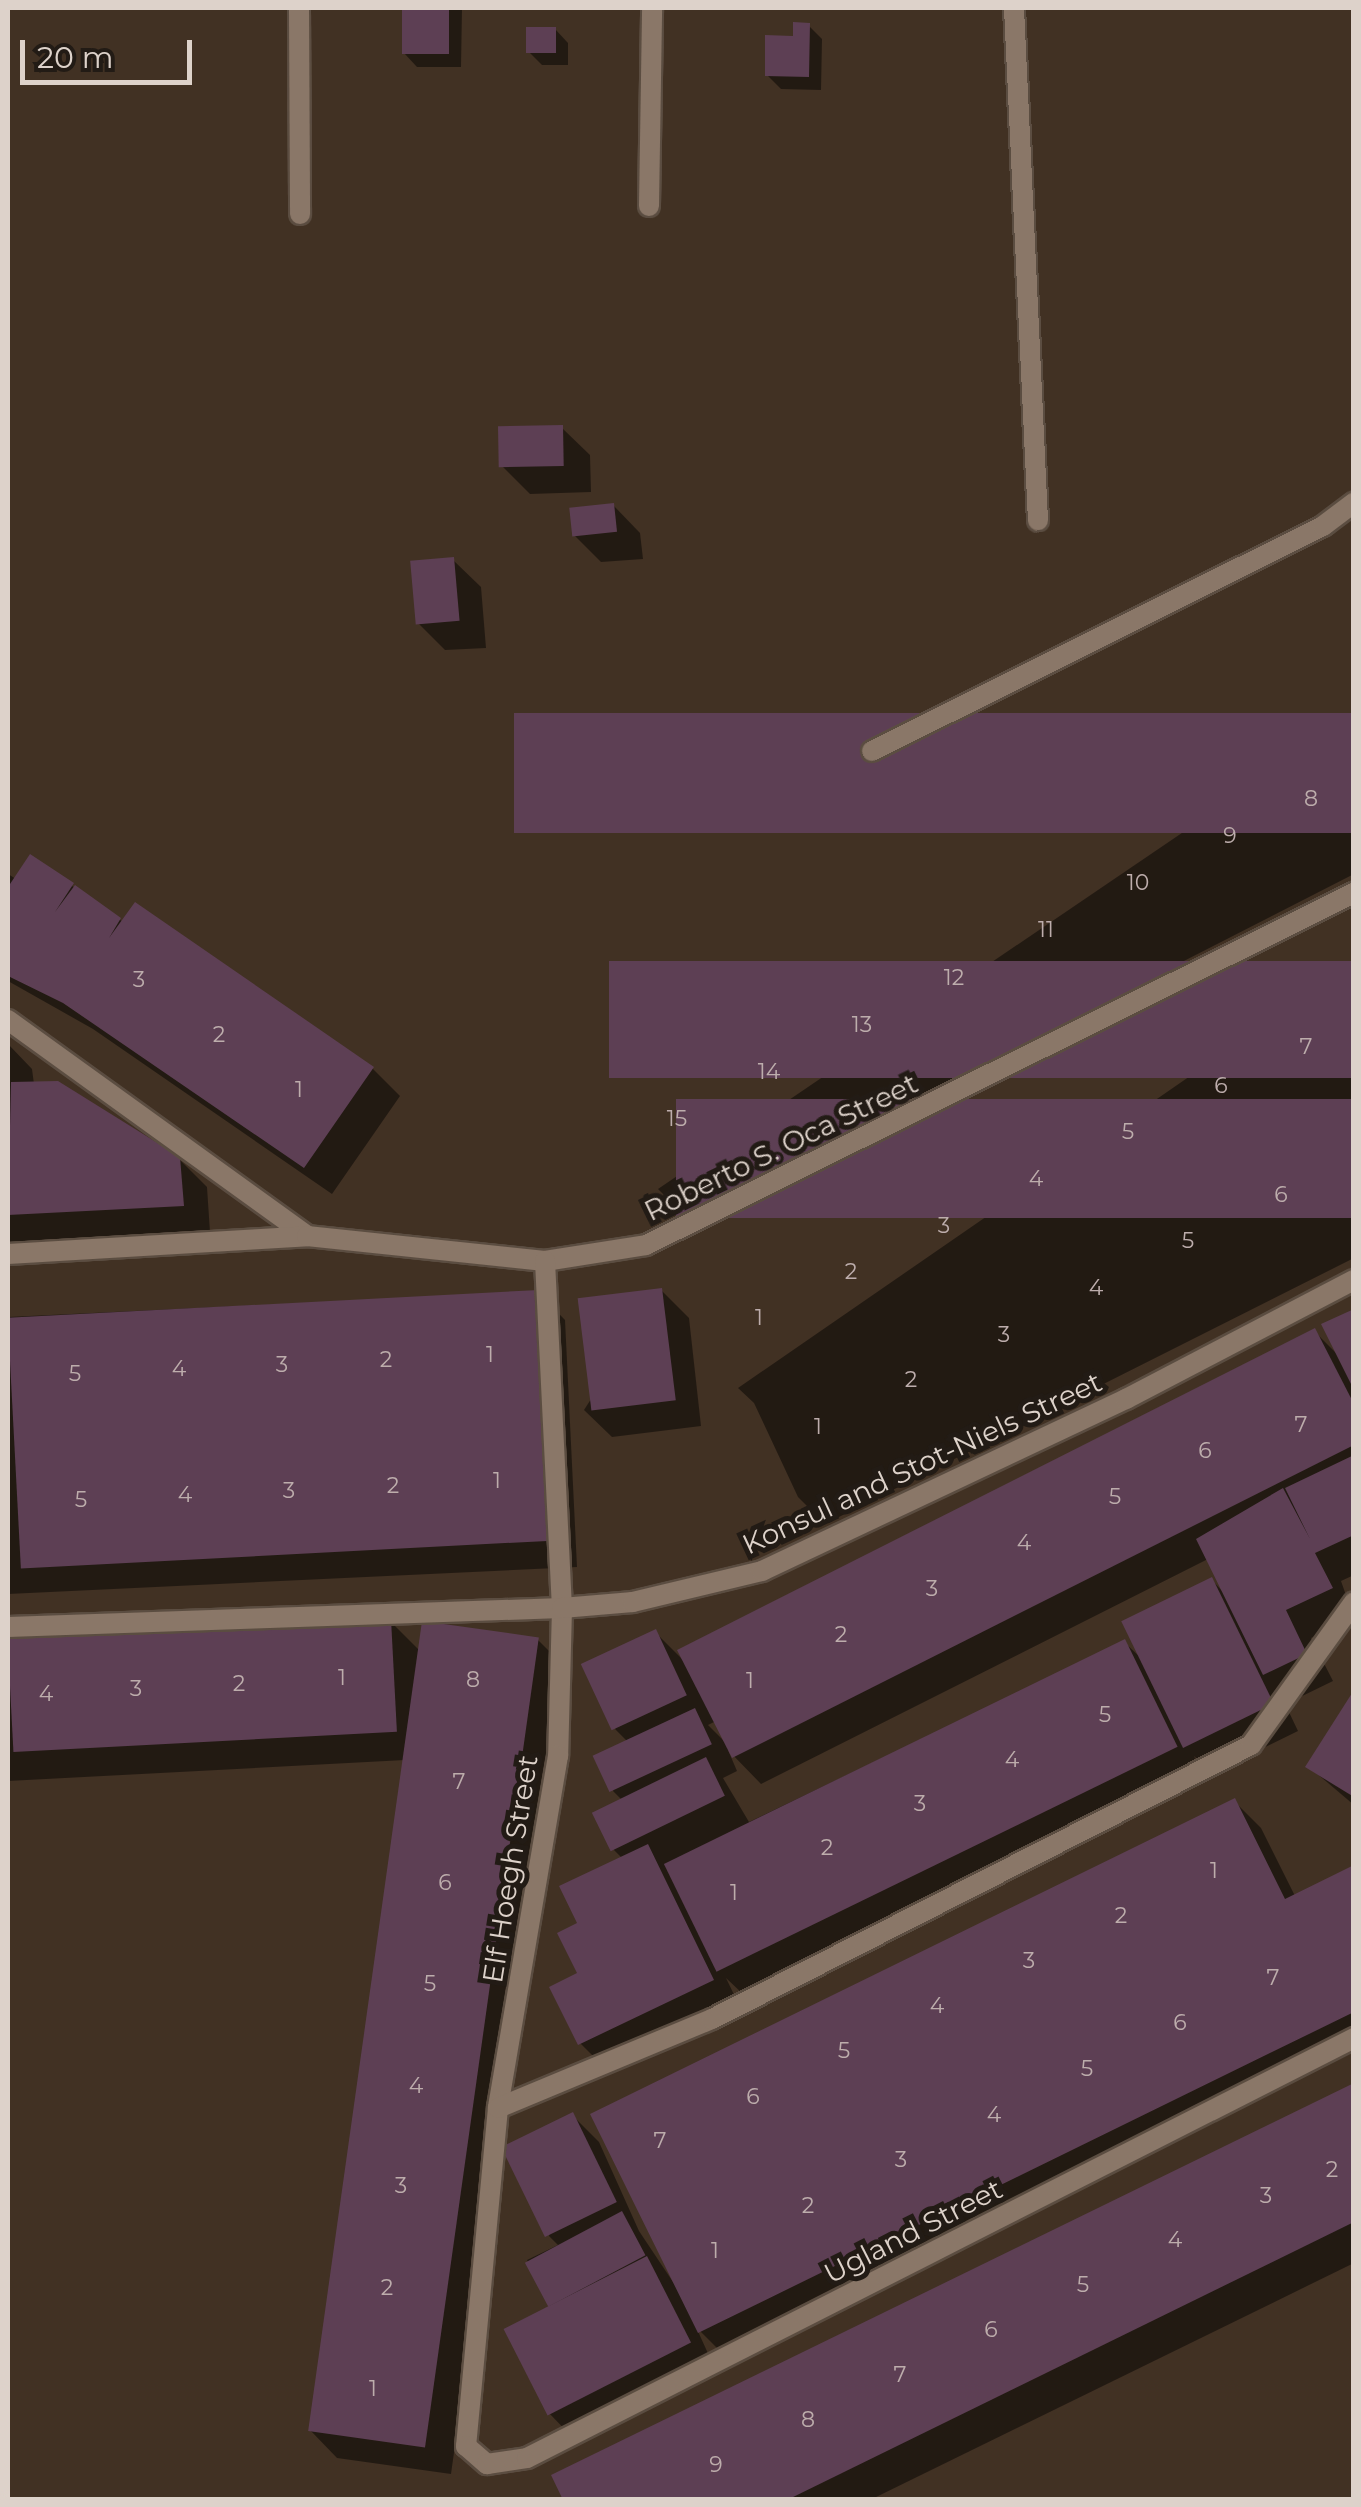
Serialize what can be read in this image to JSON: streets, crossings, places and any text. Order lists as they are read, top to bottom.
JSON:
{
  "streets": {
    "street": [
      "Roberto S. Oca Street",
      "Konsul and Stot-Niels Street",
      "Elf Hoegh Street",
      "Ugland Street"
    ]
  },
  "crossings": [
    ["Roberto S. Oca Street", "Elf Hoegh Street"],
    ["Konsul and Stot-Niels Street", "Elf Hoegh Street"],
    ["Elf Hoegh Street", "Ugland Street"]
  ],
  "house_numbers": [
    "8",
    "9",
    "10",
    "11",
    "12",
    "3",
    "13",
    "2",
    "7",
    "14",
    "6",
    "1",
    "15",
    "5",
    "4",
    "6",
    "3",
    "5",
    "2",
    "4",
    "1",
    "3",
    "1",
    "2",
    "3",
    "4",
    "5",
    "2",
    "7",
    "1",
    "6",
    "1",
    "2",
    "3",
    "4",
    "5",
    "5",
    "4",
    "3",
    "2",
    "1",
    "8",
    "1",
    "2",
    "3",
    "4",
    "5",
    "4",
    "7",
    "3",
    "2",
    "1",
    "6",
    "1",
    "2",
    "3",
    "7",
    "5",
    "4",
    "6",
    "5",
    "5",
    "4",
    "6",
    "4",
    "7",
    "3",
    "2",
    "3",
    "3",
    "2",
    "4",
    "1",
    "5",
    "2",
    "6",
    "7",
    "1",
    "8",
    "9"
  ],
  "scale_bar": "20 m"
}
